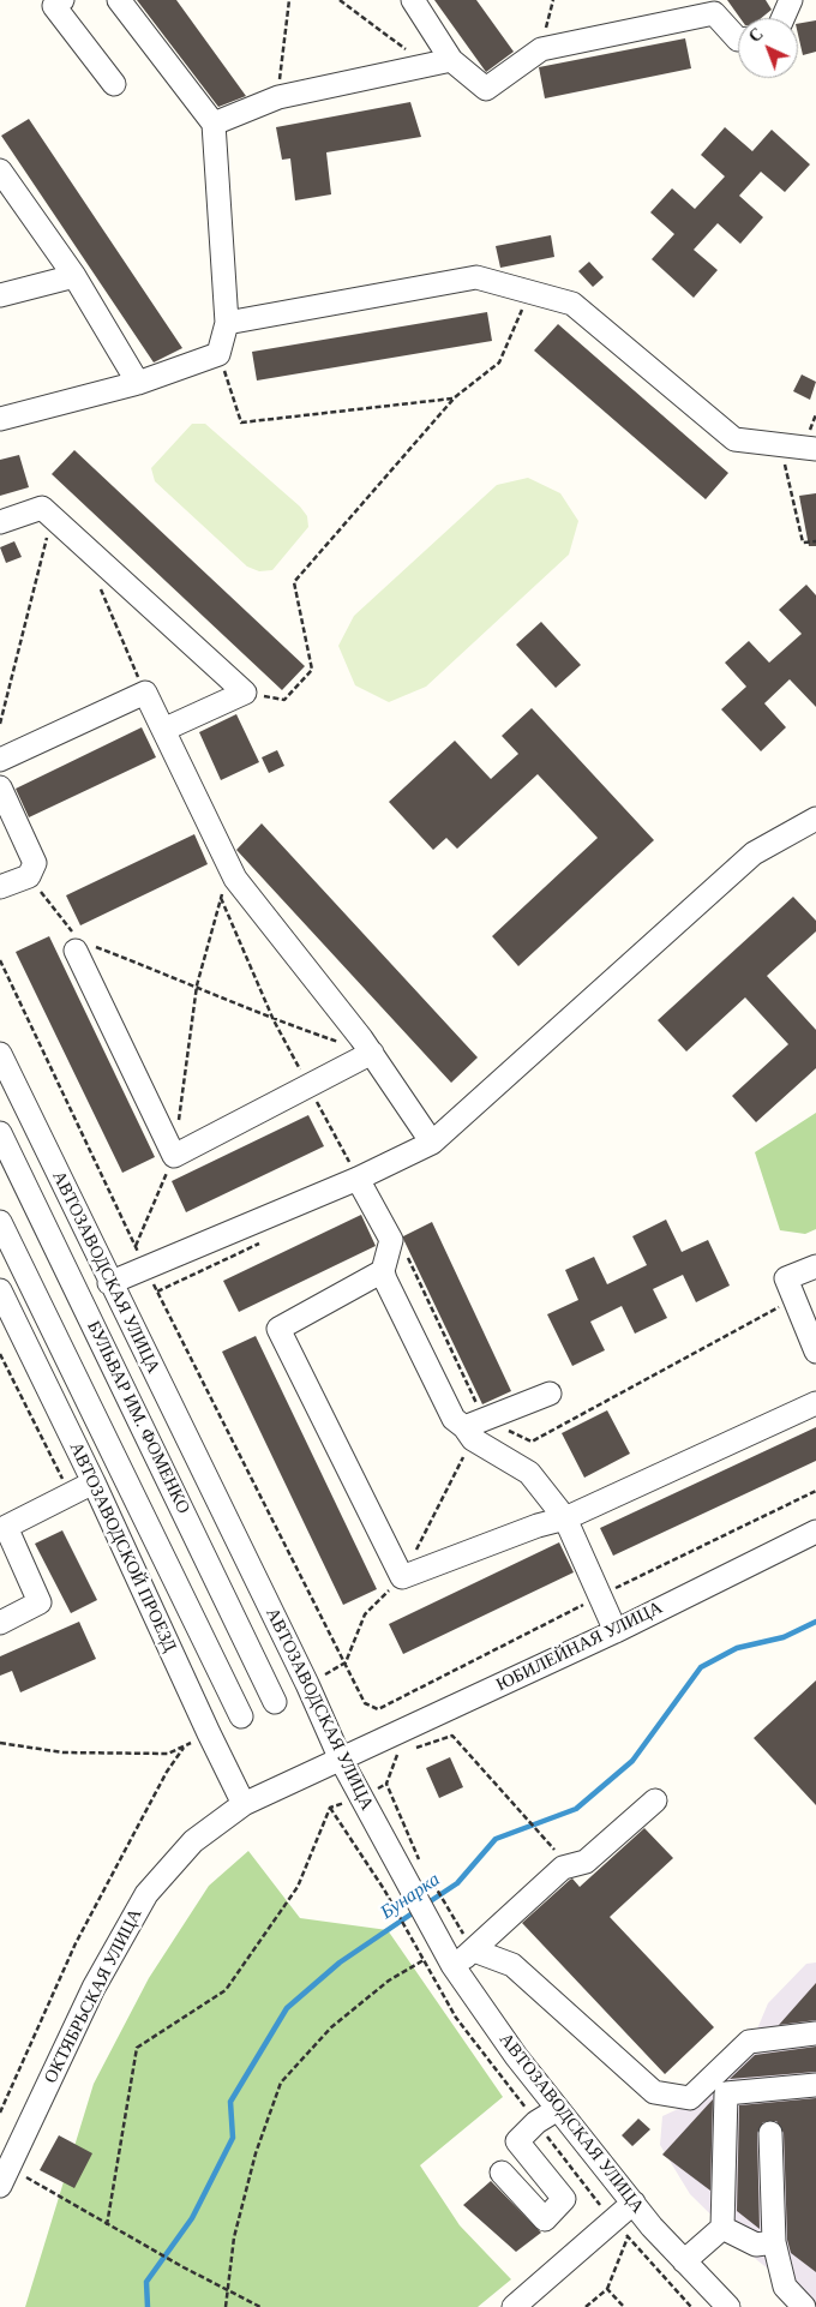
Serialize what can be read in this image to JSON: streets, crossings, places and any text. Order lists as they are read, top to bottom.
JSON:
{
  "streets": {
    "street": [
      "АВТОЗАВОДСКАЯ УЛИЦА",
      "БУЛЬВАР ИМ. ФОМЕНКО",
      "АВТОЗАВОДСКОЙ ПРОЕЗД",
      "ЮБИЛЕЙНАЯ УЛИЦА",
      "ОКТЯБРЬСКАЯ УЛИЦА"
    ]
  },
  "crossings": [
    ["АВТОЗАВОДСКАЯ УЛИЦА", "ЮБИЛЕЙНАЯ УЛИЦА"],
    ["АВТОЗАВОДСКАЯ УЛИЦА", "ОКТЯБРЬСКАЯ УЛИЦА"],
    ["АВТОЗАВОДСКОЙ ПРОЕЗД", "ОКТЯБРЬСКАЯ УЛИЦА"],
    ["ЮБИЛЕЙНАЯ УЛИЦА", "ОКТЯБРЬСКАЯ УЛИЦА"]
  ],
  "water": ["Бунарка"],
  "north": "top left"
}
